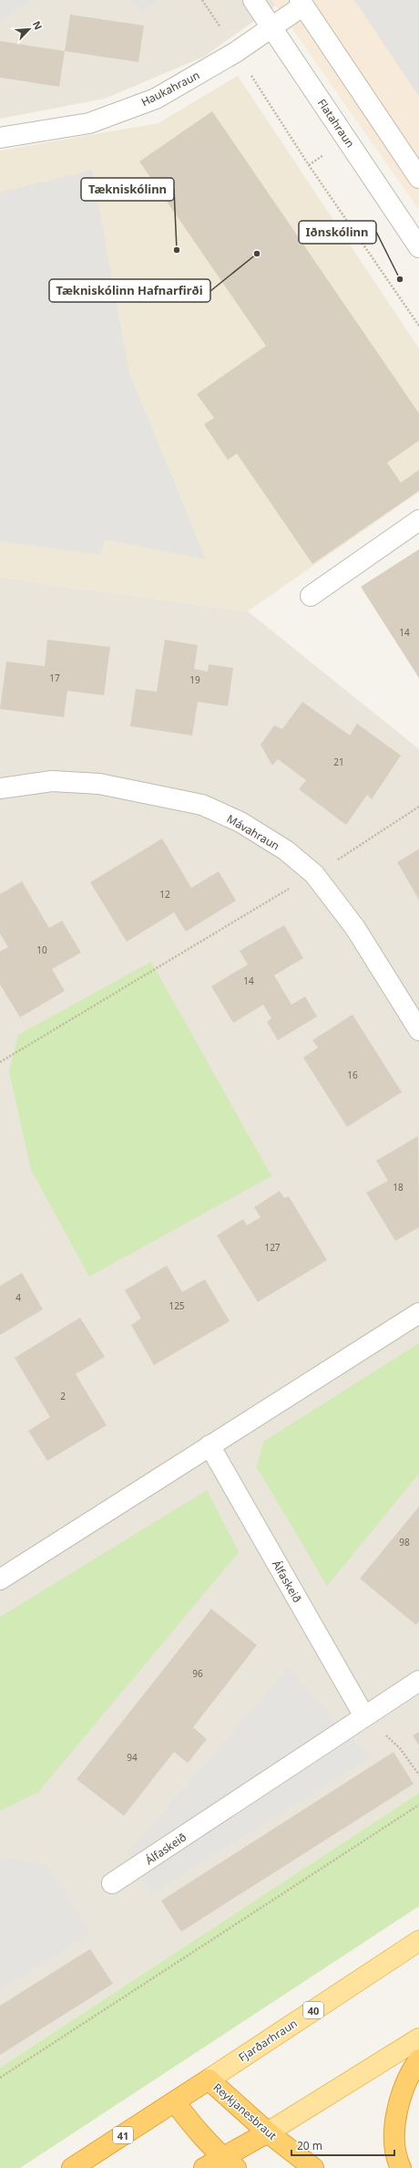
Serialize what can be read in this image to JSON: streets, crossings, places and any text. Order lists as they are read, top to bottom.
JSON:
{
  "streets": {
    "highway": ["Reykjanesbraut", "41"],
    "main road": ["40", "Fjarðarhraun"],
    "street": [
      "Haukahraun",
      "Flatahraun",
      "Mávahraun",
      "Álfaskeið"
    ]
  },
  "crossings": [
    ["Haukahraun", "Flatahraun"],
    ["Fjarðarhraun", "Reykjanesbraut"]
  ],
  "places": ["Tækniskólinn", "Tækniskólinn Hafnarfirði", "Iðnskólinn"],
  "house_numbers": [
    "14",
    "17",
    "19",
    "21",
    "12",
    "10",
    "14",
    "16",
    "18",
    "127",
    "4",
    "125",
    "2",
    "98",
    "96",
    "94"
  ],
  "scale_bar": "20 m",
  "north": "top right"
}
